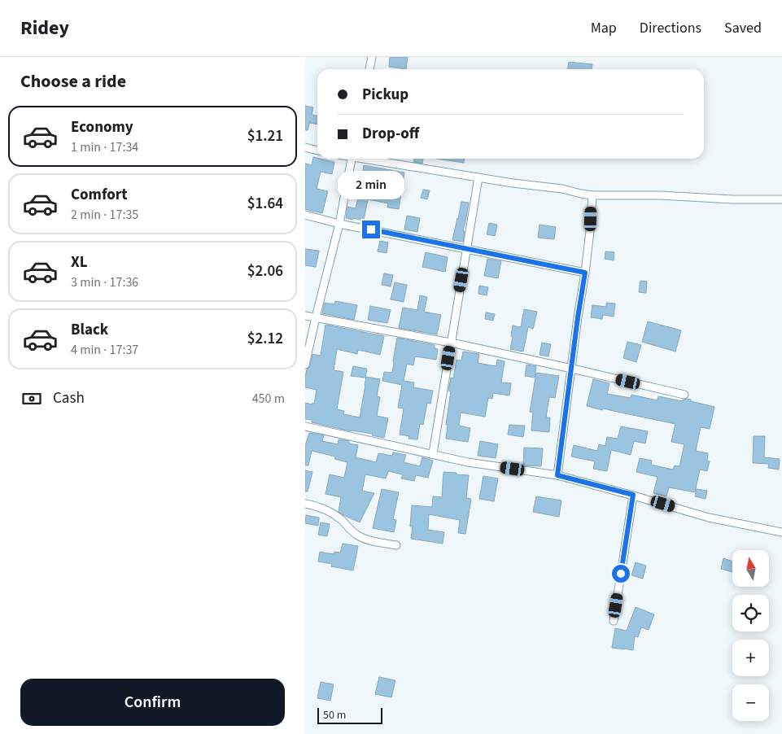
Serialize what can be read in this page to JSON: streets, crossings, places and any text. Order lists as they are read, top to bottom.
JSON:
{
  "scale_bar": "50 m",
  "north": "top",
  "page": {
    "header": "Ridey",
    "nav": ["Map", "Directions", "Saved"],
    "heading": "Choose a ride",
    "banner": ["Pickup", "Drop-off"],
    "list": [
      {
        "name": "Economy",
        "note": "1 min · 17:34",
        "value": "$1.21"
      },
      {
        "name": "Comfort",
        "note": "2 min · 17:35",
        "value": "$1.64"
      },
      {
        "name": "XL",
        "note": "3 min · 17:36",
        "value": "$2.06"
      },
      {
        "name": "Black",
        "note": "4 min · 17:37",
        "value": "$2.12"
      }
    ],
    "bubble": "2 min",
    "pay": ["Cash", "450 m"],
    "map_buttons": ["+", "−"],
    "buttons": "Confirm",
    "scale": "50 m"
  }
}
